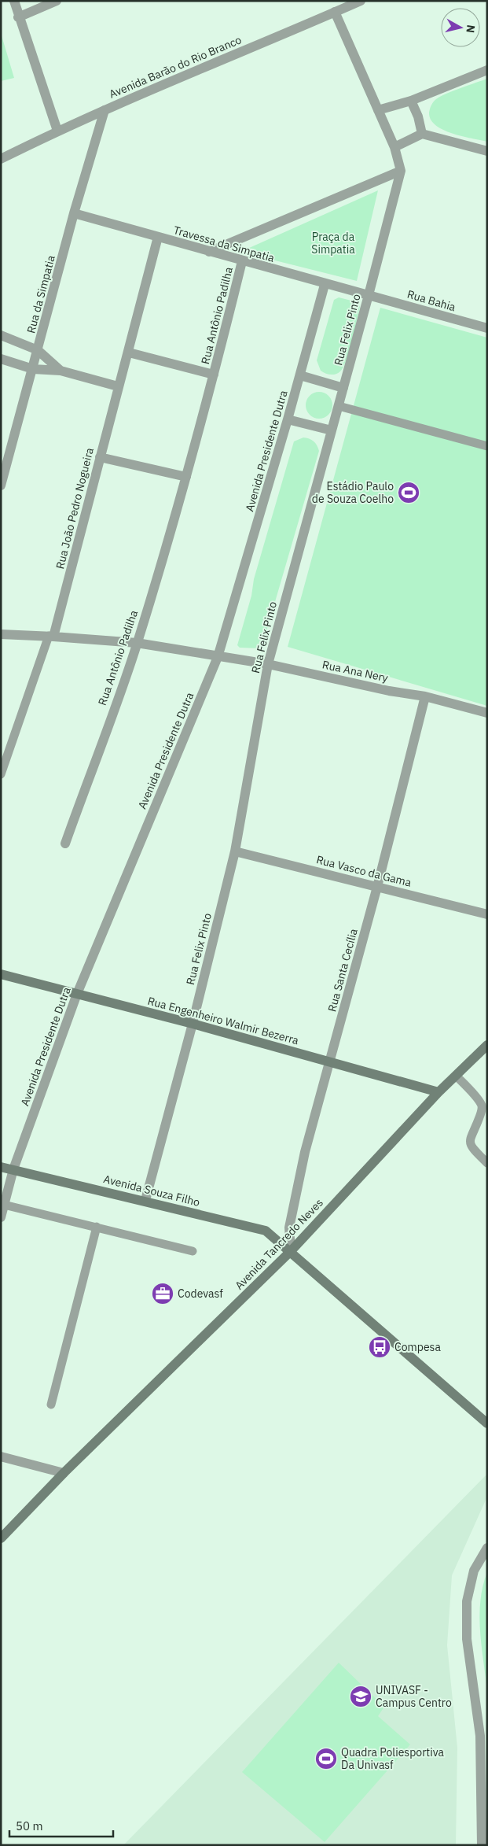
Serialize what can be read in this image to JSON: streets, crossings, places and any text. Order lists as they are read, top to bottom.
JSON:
{
  "streets": {
    "main road": ["Rua Engenheiro Walmir Bezerra", "Avenida Souza Filho", "Avenida Tancredo Neves"],
    "street": [
      "Avenida Barão do Rio Branco",
      "Travessa da Simpatia",
      "Rua da Simpatia",
      "Rua Bahia",
      "Rua Antônio Padilha",
      "Rua Felix Pinto",
      "Avenida Presidente Dutra",
      "Rua João Pedro Nogueira",
      "Rua Ana Nery",
      "Rua Vasco da Gama",
      "Rua Santa Cecília"
    ]
  },
  "crossings": [
    ["Avenida Barão do Rio Branco", "Rua da Simpatia"],
    ["Avenida Barão do Rio Branco", "Rua Felix Pinto"],
    ["Travessa da Simpatia", "Rua da Simpatia"],
    ["Travessa da Simpatia", "Rua Bahia"],
    ["Travessa da Simpatia", "Rua Antônio Padilha"],
    ["Travessa da Simpatia", "Rua Felix Pinto"],
    ["Travessa da Simpatia", "Avenida Presidente Dutra"],
    ["Travessa da Simpatia", "Rua João Pedro Nogueira"],
    ["Rua Bahia", "Rua Felix Pinto"],
    ["Rua Antônio Padilha", "Rua João Pedro Nogueira"],
    ["Rua Antônio Padilha", "Rua Ana Nery"],
    ["Rua Felix Pinto", "Rua Ana Nery"],
    ["Rua Felix Pinto", "Rua Vasco da Gama"],
    ["Rua Felix Pinto", "Rua Engenheiro Walmir Bezerra"],
    ["Rua Felix Pinto", "Avenida Souza Filho"],
    ["Avenida Presidente Dutra", "Rua Ana Nery"],
    ["Avenida Presidente Dutra", "Rua Engenheiro Walmir Bezerra"],
    ["Avenida Presidente Dutra", "Avenida Souza Filho"],
    ["Rua João Pedro Nogueira", "Rua Ana Nery"],
    ["Rua Ana Nery", "Rua Santa Cecília"],
    ["Rua Vasco da Gama", "Rua Santa Cecília"],
    ["Rua Santa Cecília", "Rua Engenheiro Walmir Bezerra"],
    ["Rua Santa Cecília", "Avenida Souza Filho"],
    ["Rua Santa Cecília", "Avenida Tancredo Neves"],
    ["Rua Engenheiro Walmir Bezerra", "Avenida Tancredo Neves"],
    ["Avenida Souza Filho", "Avenida Tancredo Neves"]
  ],
  "parks": ["Praça da Simpatia"],
  "places": {
    "sports": ["Estádio Paulo de Souza Coelho", "Quadra Poliesportiva Da Univasf"],
    "office": ["Codevasf"],
    "bus stop": ["Compesa"],
    "school or university": ["UNIVASF - Campus Centro"]
  },
  "scale_bar": "50 m",
  "north": "right"
}
